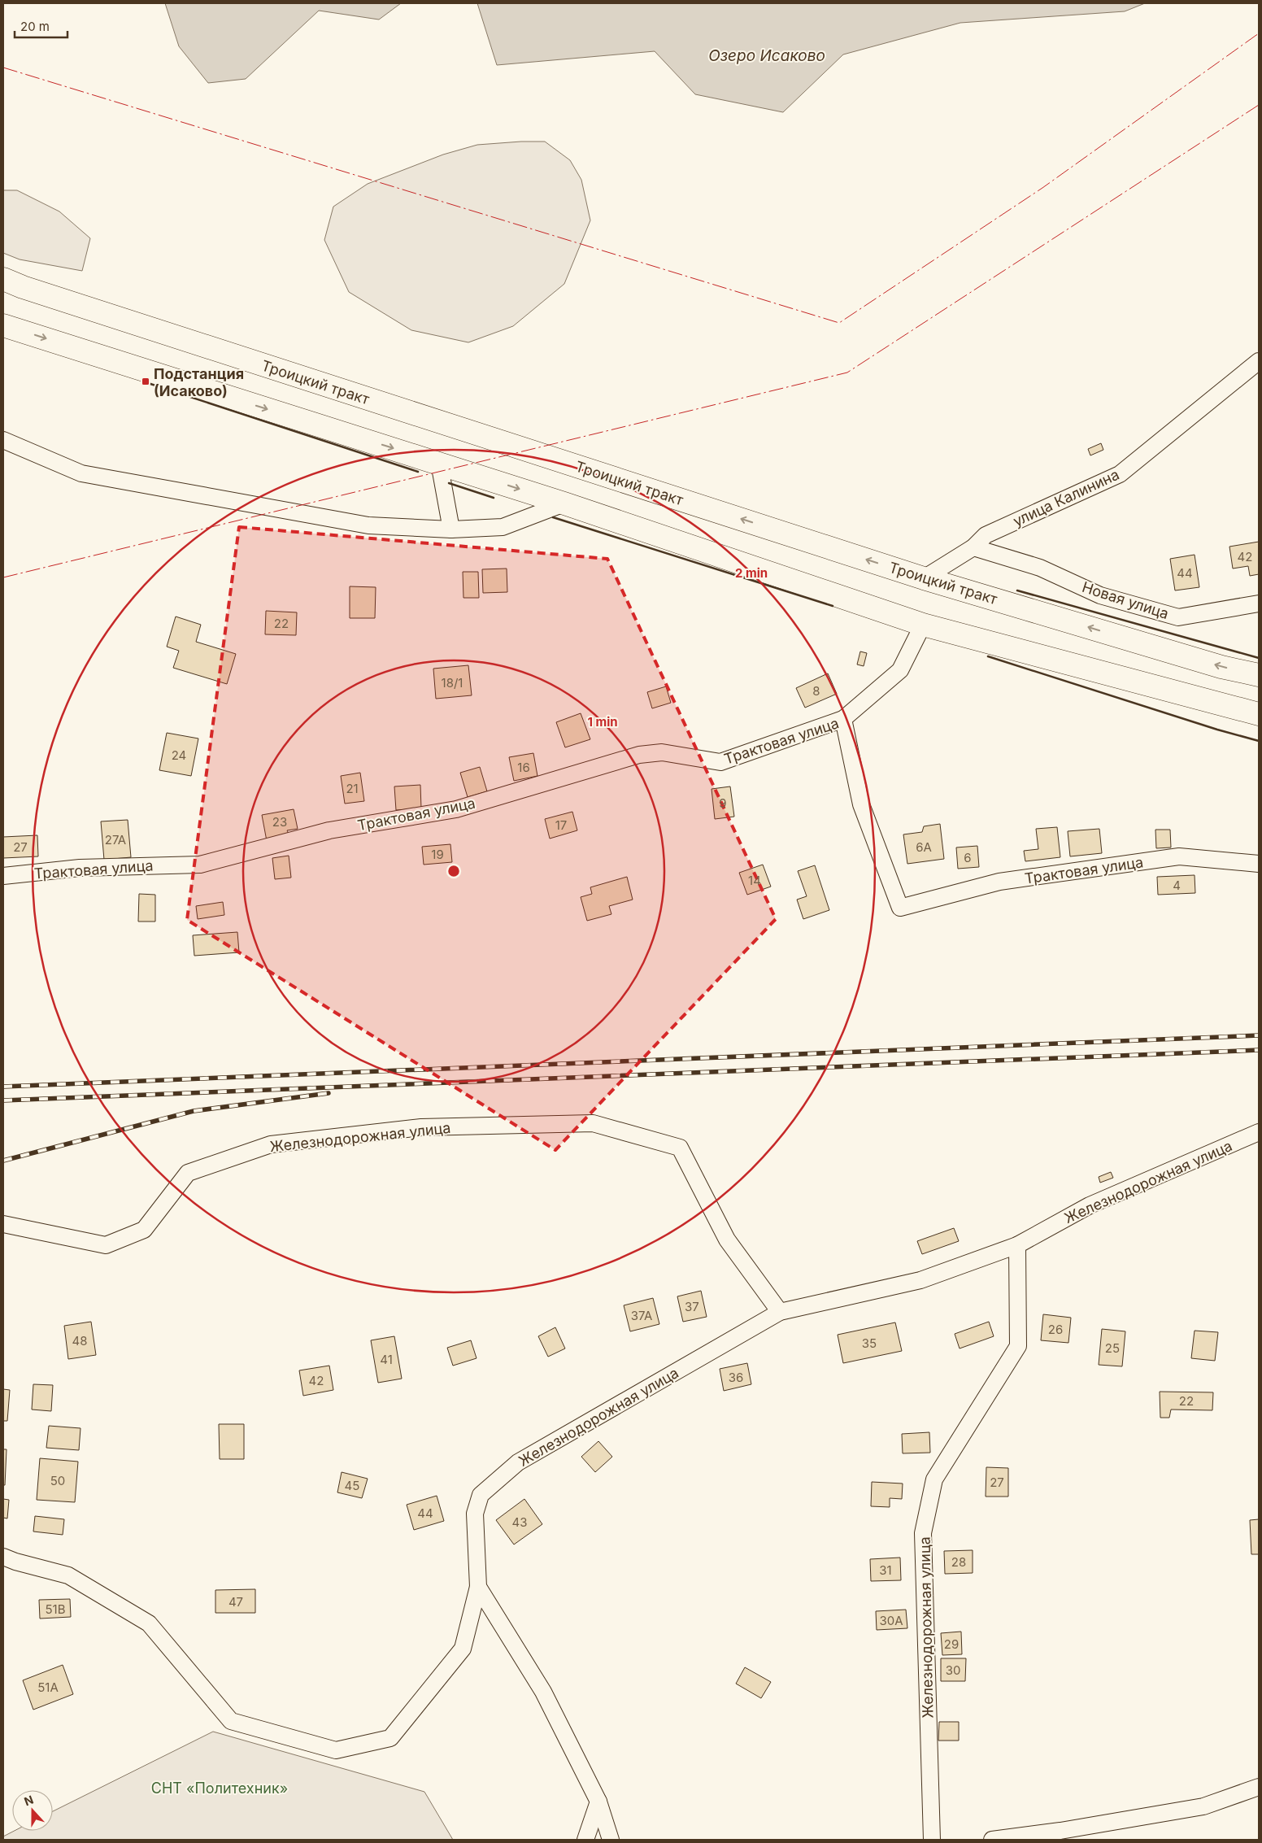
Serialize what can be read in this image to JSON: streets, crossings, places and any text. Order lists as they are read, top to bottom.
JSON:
{
  "streets": {
    "main road": ["Троицкий тракт"],
    "street": [
      "улица Калинина",
      "Новая улица",
      "Трактовая улица",
      "Железнодорожная улица"
    ]
  },
  "crossings": [
    ["Троицкий тракт", "улица Калинина"],
    ["улица Калинина", "Новая улица"]
  ],
  "water": ["Озеро Исаково"],
  "parks": ["СНТ «Политехник»"],
  "places": {
    "transit": ["Подстанция (Исаково)"]
  },
  "house_numbers": [
    "42",
    "44",
    "22",
    "18/1",
    "8",
    "24",
    "16",
    "21",
    "9",
    "23",
    "17",
    "27А",
    "27",
    "6А",
    "19",
    "6",
    "14",
    "4",
    "37",
    "37А",
    "26",
    "48",
    "35",
    "25",
    "41",
    "36",
    "42",
    "22",
    "50",
    "27",
    "45",
    "44",
    "43",
    "28",
    "31",
    "47",
    "51В",
    "30А",
    "29",
    "30",
    "51А"
  ],
  "scale_bar": "20 m",
  "north": "top",
  "rings": ["2 min", "1 min"]
}
